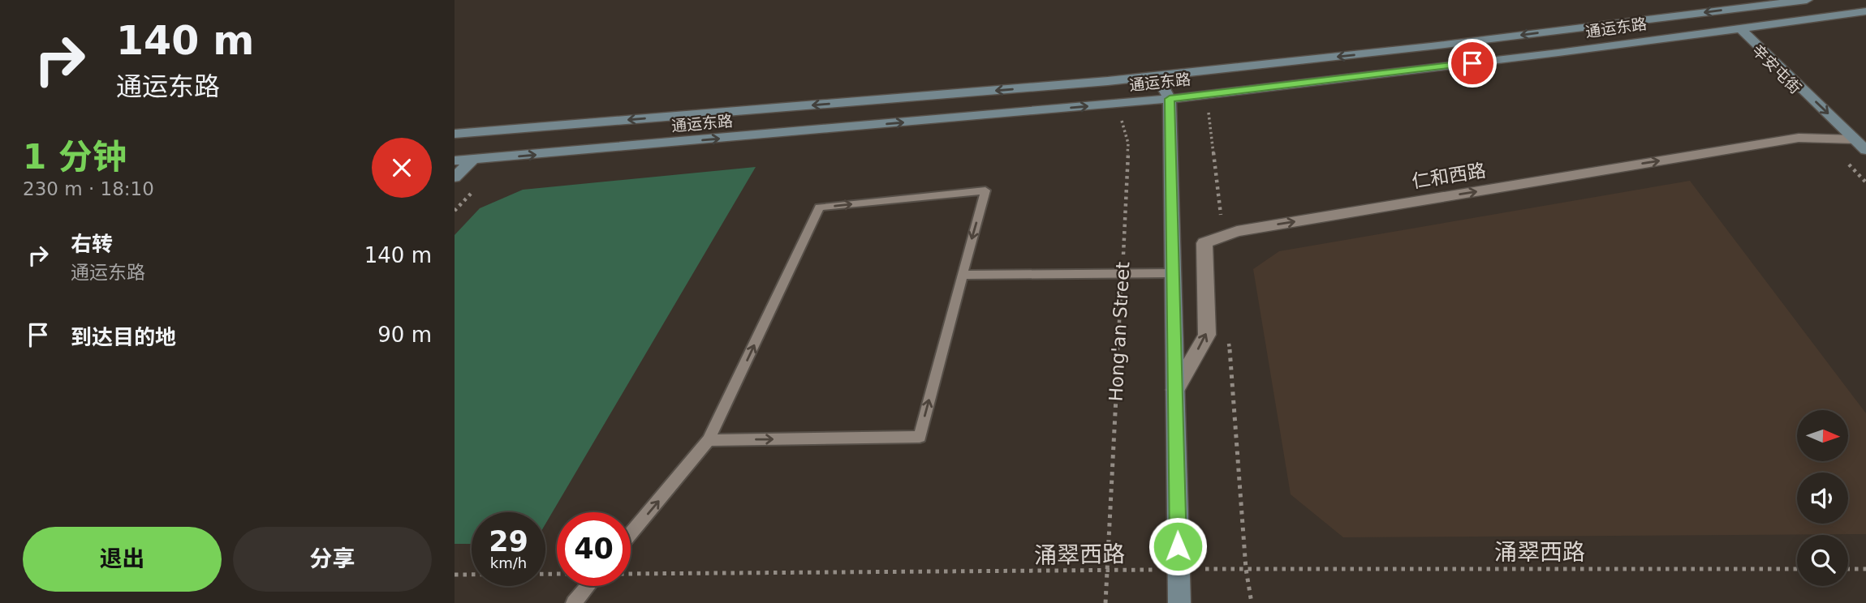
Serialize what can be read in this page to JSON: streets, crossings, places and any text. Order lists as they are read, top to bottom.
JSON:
{
  "streets": {
    "main road": ["通运东路", "辛安屯街"],
    "street": ["仁和西路"],
    "path": ["Hong'an Street", "涌翠西路"]
  },
  "crossings": [
    ["通运东路", "辛安屯街"],
    ["通运东路", "Hong'an Street"],
    ["辛安屯街", "仁和西路"],
    ["Hong'an Street", "涌翠西路"]
  ],
  "one_way": ["辛安屯街", "仁和西路"],
  "north": "right",
  "page": {
    "turn": ["140 m", "通运东路"],
    "heading": ["1 分钟", "230 m · 18:10"],
    "list": [
      {
        "name": "右转",
        "note": "通运东路",
        "value": "140 m"
      },
      {
        "name": "到达目的地",
        "value": "90 m"
      }
    ],
    "speed": "29 km/h",
    "limit": "40",
    "buttons": ["退出", "分享"]
  }
}
